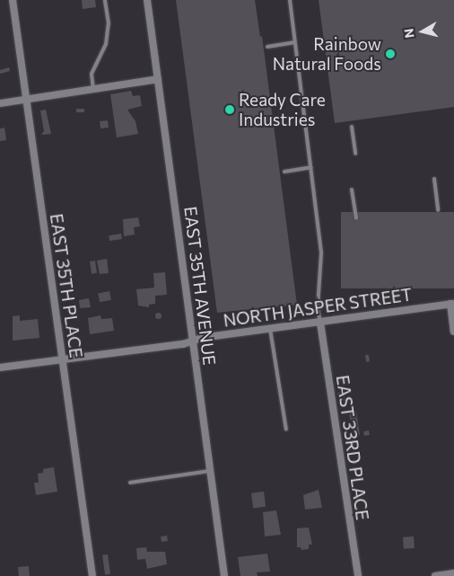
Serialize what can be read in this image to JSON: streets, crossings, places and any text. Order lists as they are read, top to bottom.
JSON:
{
  "streets": {
    "street": [
      "EAST 35TH PLACE",
      "EAST 35TH AVENUE",
      "NORTH JASPER STREET",
      "EAST 33RD PLACE"
    ]
  },
  "crossings": [
    ["EAST 35TH PLACE", "NORTH JASPER STREET"],
    ["EAST 35TH AVENUE", "NORTH JASPER STREET"],
    ["NORTH JASPER STREET", "EAST 33RD PLACE"]
  ],
  "places": ["Rainbow Natural Foods", "Ready Care Industries"],
  "north": "left"
}
